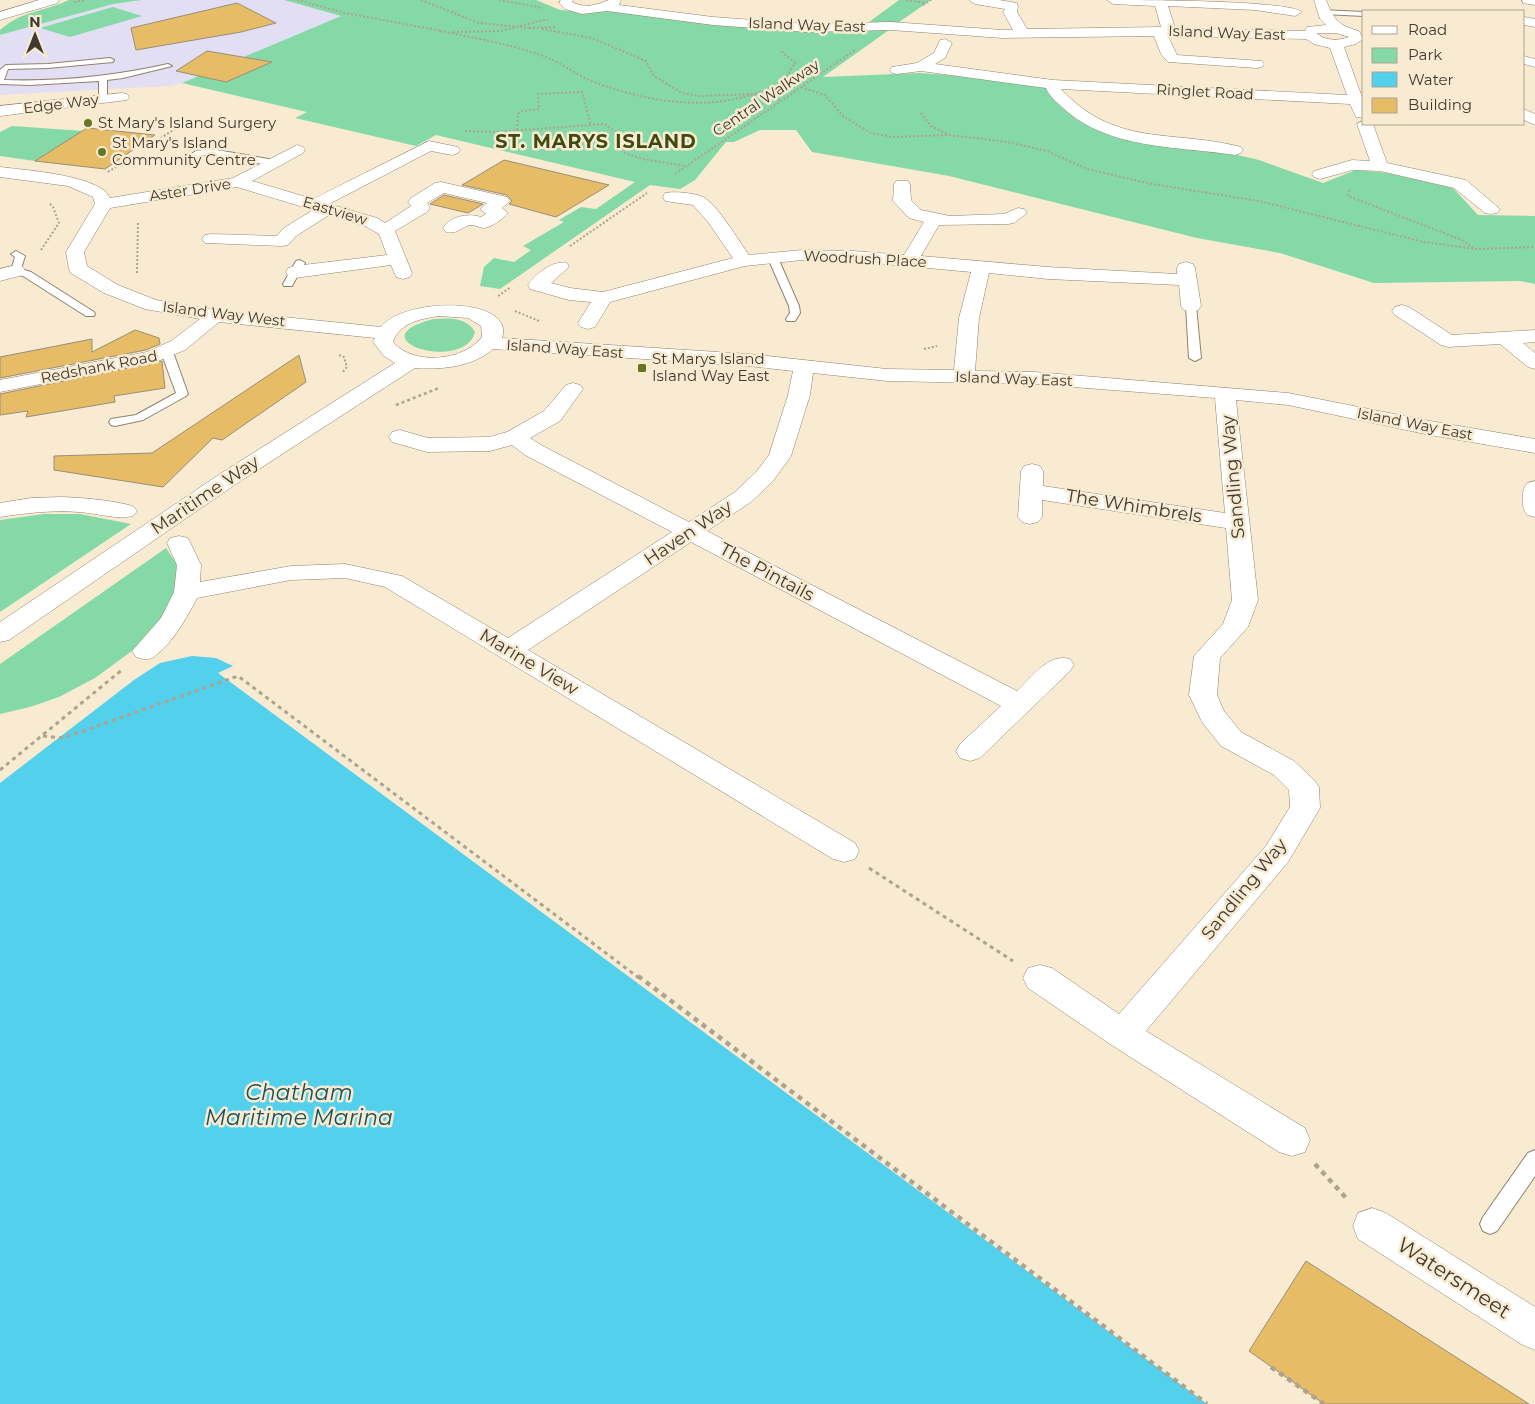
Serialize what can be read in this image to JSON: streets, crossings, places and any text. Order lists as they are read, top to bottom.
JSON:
{
  "streets": {
    "street": [
      "Island Way East",
      "Ringlet Road",
      "Edge Way",
      "Aster Drive",
      "Eastview",
      "Woodrush Place",
      "Island Way West",
      "Redshank Road",
      "Sandling Way",
      "Maritime Way",
      "The Whimbrels",
      "Haven Way",
      "The Pintails",
      "Marine View",
      "Watersmeet"
    ],
    "path": ["Central Walkway"]
  },
  "crossings": [
    ["Island Way East", "Central Walkway"],
    ["Island Way East", "Sandling Way"],
    ["Island Way East", "Haven Way"],
    ["Aster Drive", "Eastview"],
    ["Aster Drive", "Island Way West"],
    ["Island Way West", "Redshank Road"],
    ["Sandling Way", "The Whimbrels"],
    ["Haven Way", "The Pintails"],
    ["Haven Way", "Marine View"]
  ],
  "districts": ["ST. MARYS ISLAND"],
  "water": ["Chatham Maritime Marina"],
  "places": {
    "other": ["St Mary's Island Surgery", "St Mary's Island Community Centre"],
    "transit": ["St Marys Island Island Way East"]
  },
  "legend": [
    "Road",
    "Park",
    "Water",
    "Building"
  ],
  "north": "top"
}
